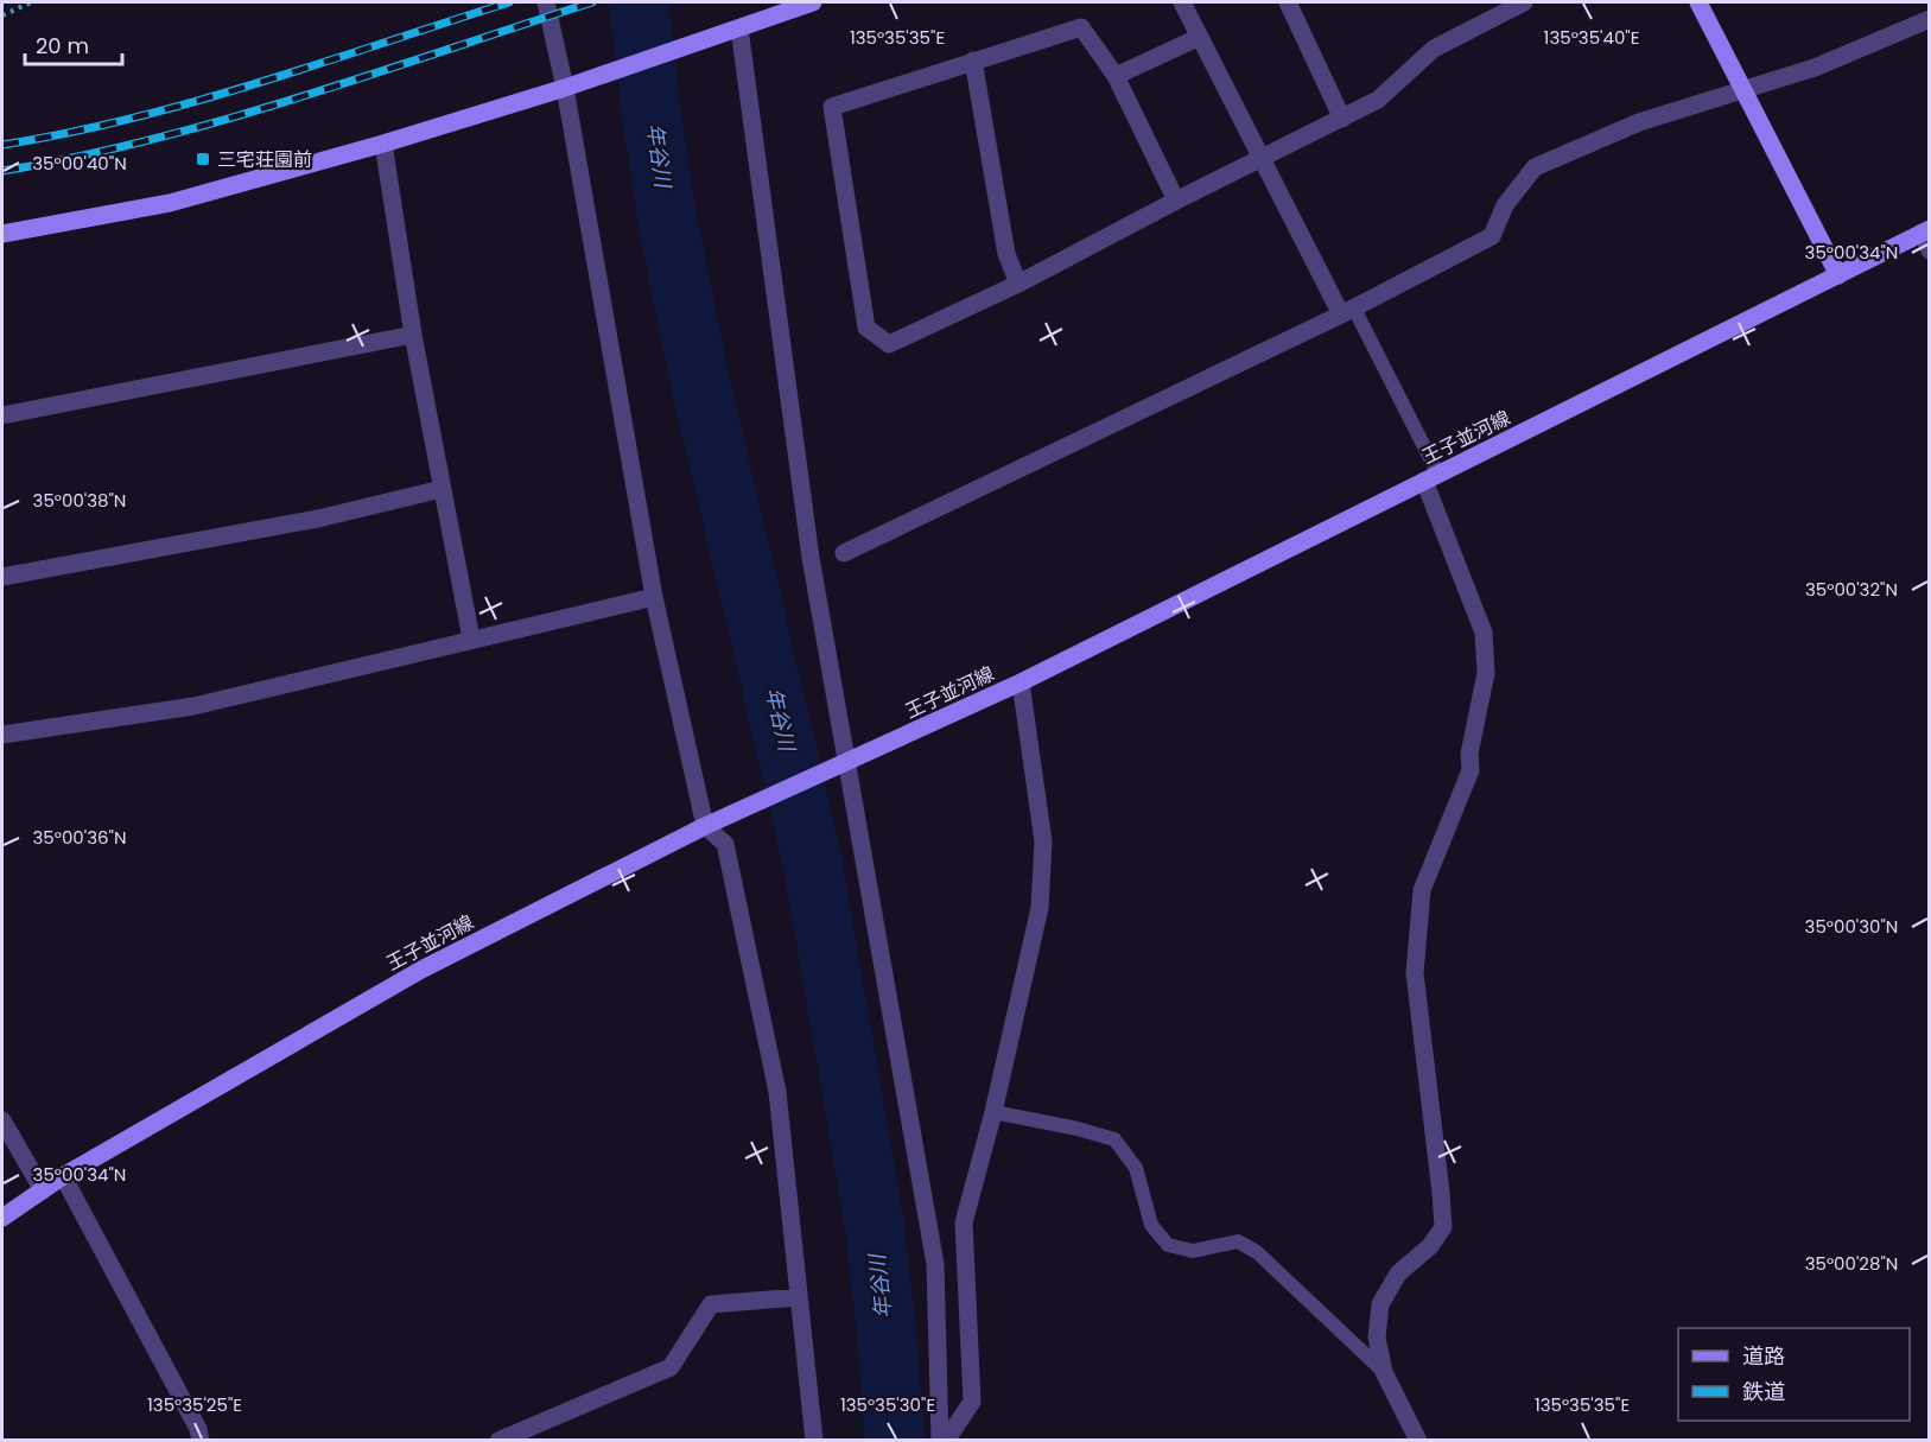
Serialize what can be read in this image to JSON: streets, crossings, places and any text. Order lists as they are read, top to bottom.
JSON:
{
  "streets": {
    "main road": ["王子並河線"]
  },
  "water": ["年谷川"],
  "places": {
    "transit": ["三宅荘園前"]
  },
  "legend": ["道路", "鉄道"],
  "scale_bar": "20 m",
  "coordinates": [
    "135°35'35\"E",
    "135°35'40\"E",
    "35°00'40\"N",
    "35°00'34\"N",
    "35°00'38\"N",
    "35°00'32\"N",
    "35°00'36\"N",
    "35°00'30\"N",
    "35°00'28\"N",
    "135°35'25\"E",
    "135°35'30\"E"
  ]
}
